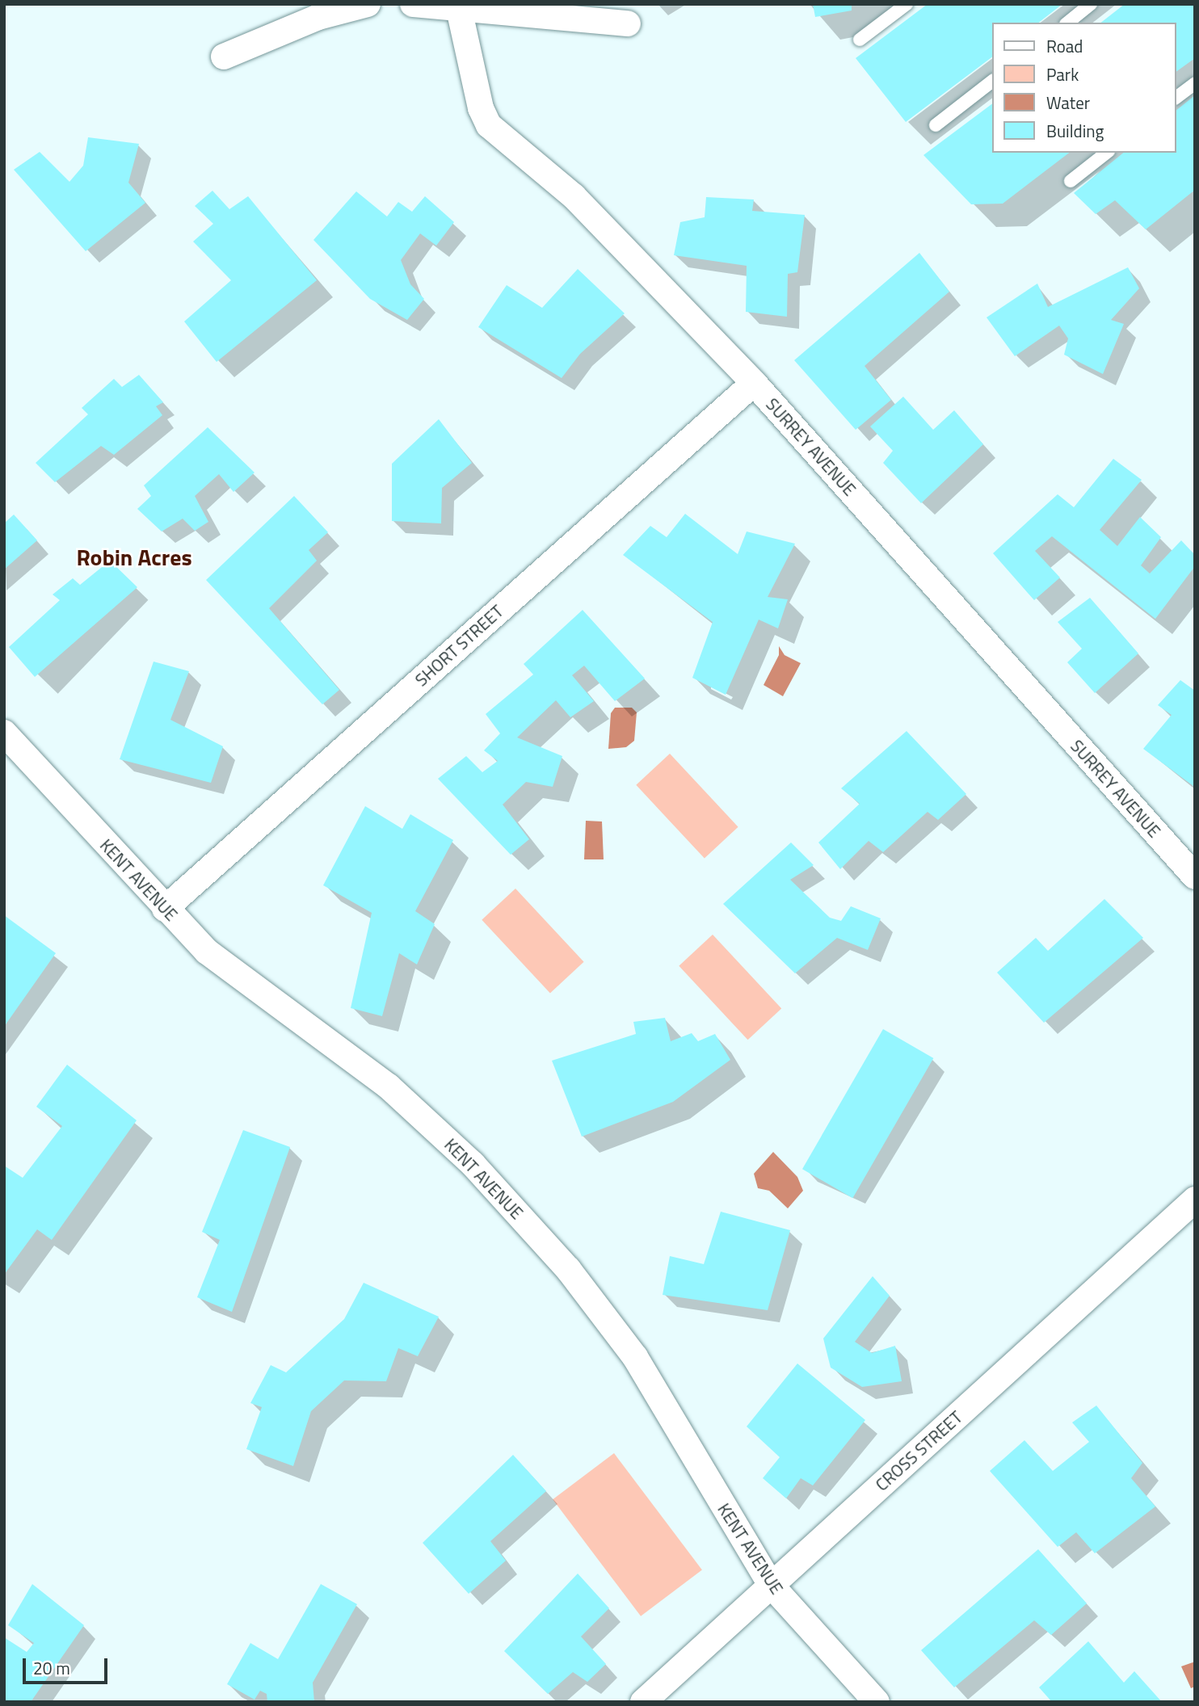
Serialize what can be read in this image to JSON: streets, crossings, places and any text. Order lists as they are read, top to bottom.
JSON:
{
  "streets": {
    "street": [
      "SURREY AVENUE",
      "SHORT STREET",
      "KENT AVENUE",
      "CROSS STREET"
    ]
  },
  "crossings": [
    ["SURREY AVENUE", "SHORT STREET"],
    ["SHORT STREET", "KENT AVENUE"],
    ["KENT AVENUE", "CROSS STREET"]
  ],
  "districts": ["Robin Acres"],
  "legend": [
    "Road",
    "Park",
    "Water",
    "Building"
  ],
  "scale_bar": "20 m"
}
